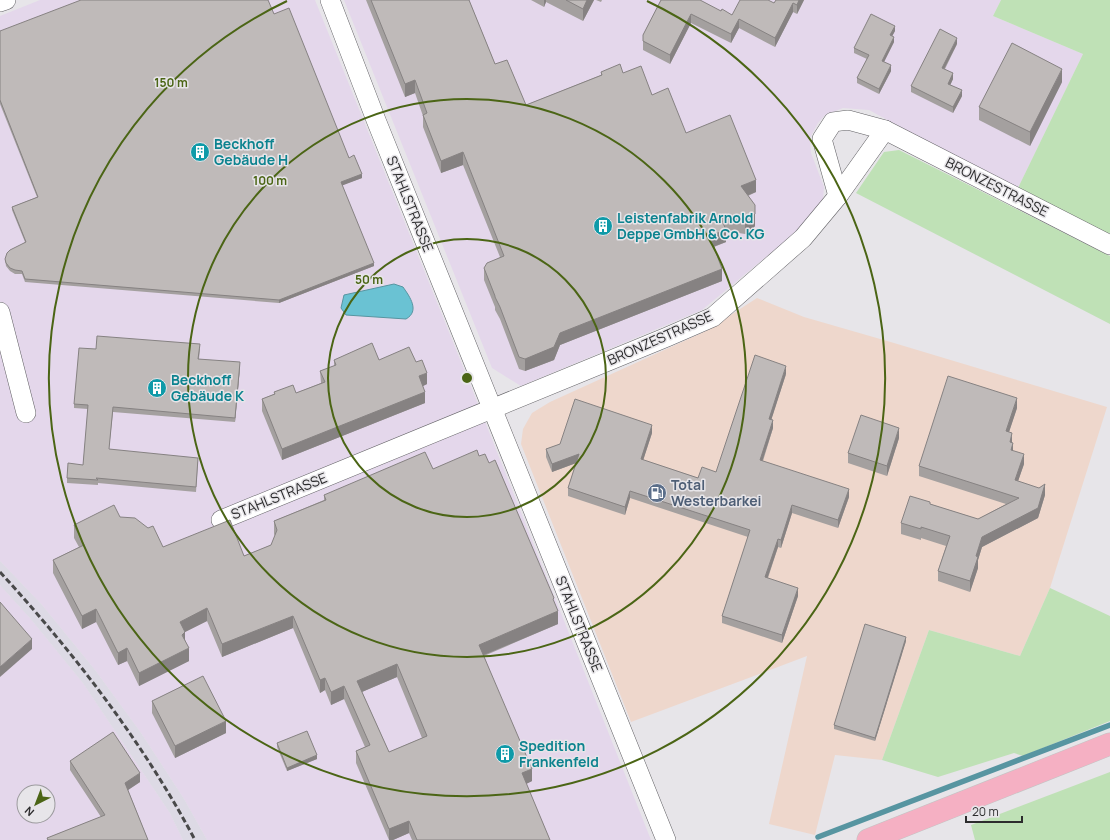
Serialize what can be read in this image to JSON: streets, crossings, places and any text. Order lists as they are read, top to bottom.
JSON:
{
  "streets": {
    "street": ["BRONZESTRASSE", "STAHLSTRASSE"]
  },
  "crossings": [
    ["BRONZESTRASSE", "STAHLSTRASSE"]
  ],
  "places": {
    "building": [
      "Beckhoff Gebäude H",
      "Leistenfabrik Arnold Deppe GmbH & Co. KG",
      "Beckhoff Gebäude K",
      "Spedition Frankenfeld"
    ],
    "fuel station": ["Total Westerbarkei"]
  },
  "scale_bar": "20 m",
  "north": "bottom left",
  "rings": ["150 m", "100 m", "50 m"]
}
